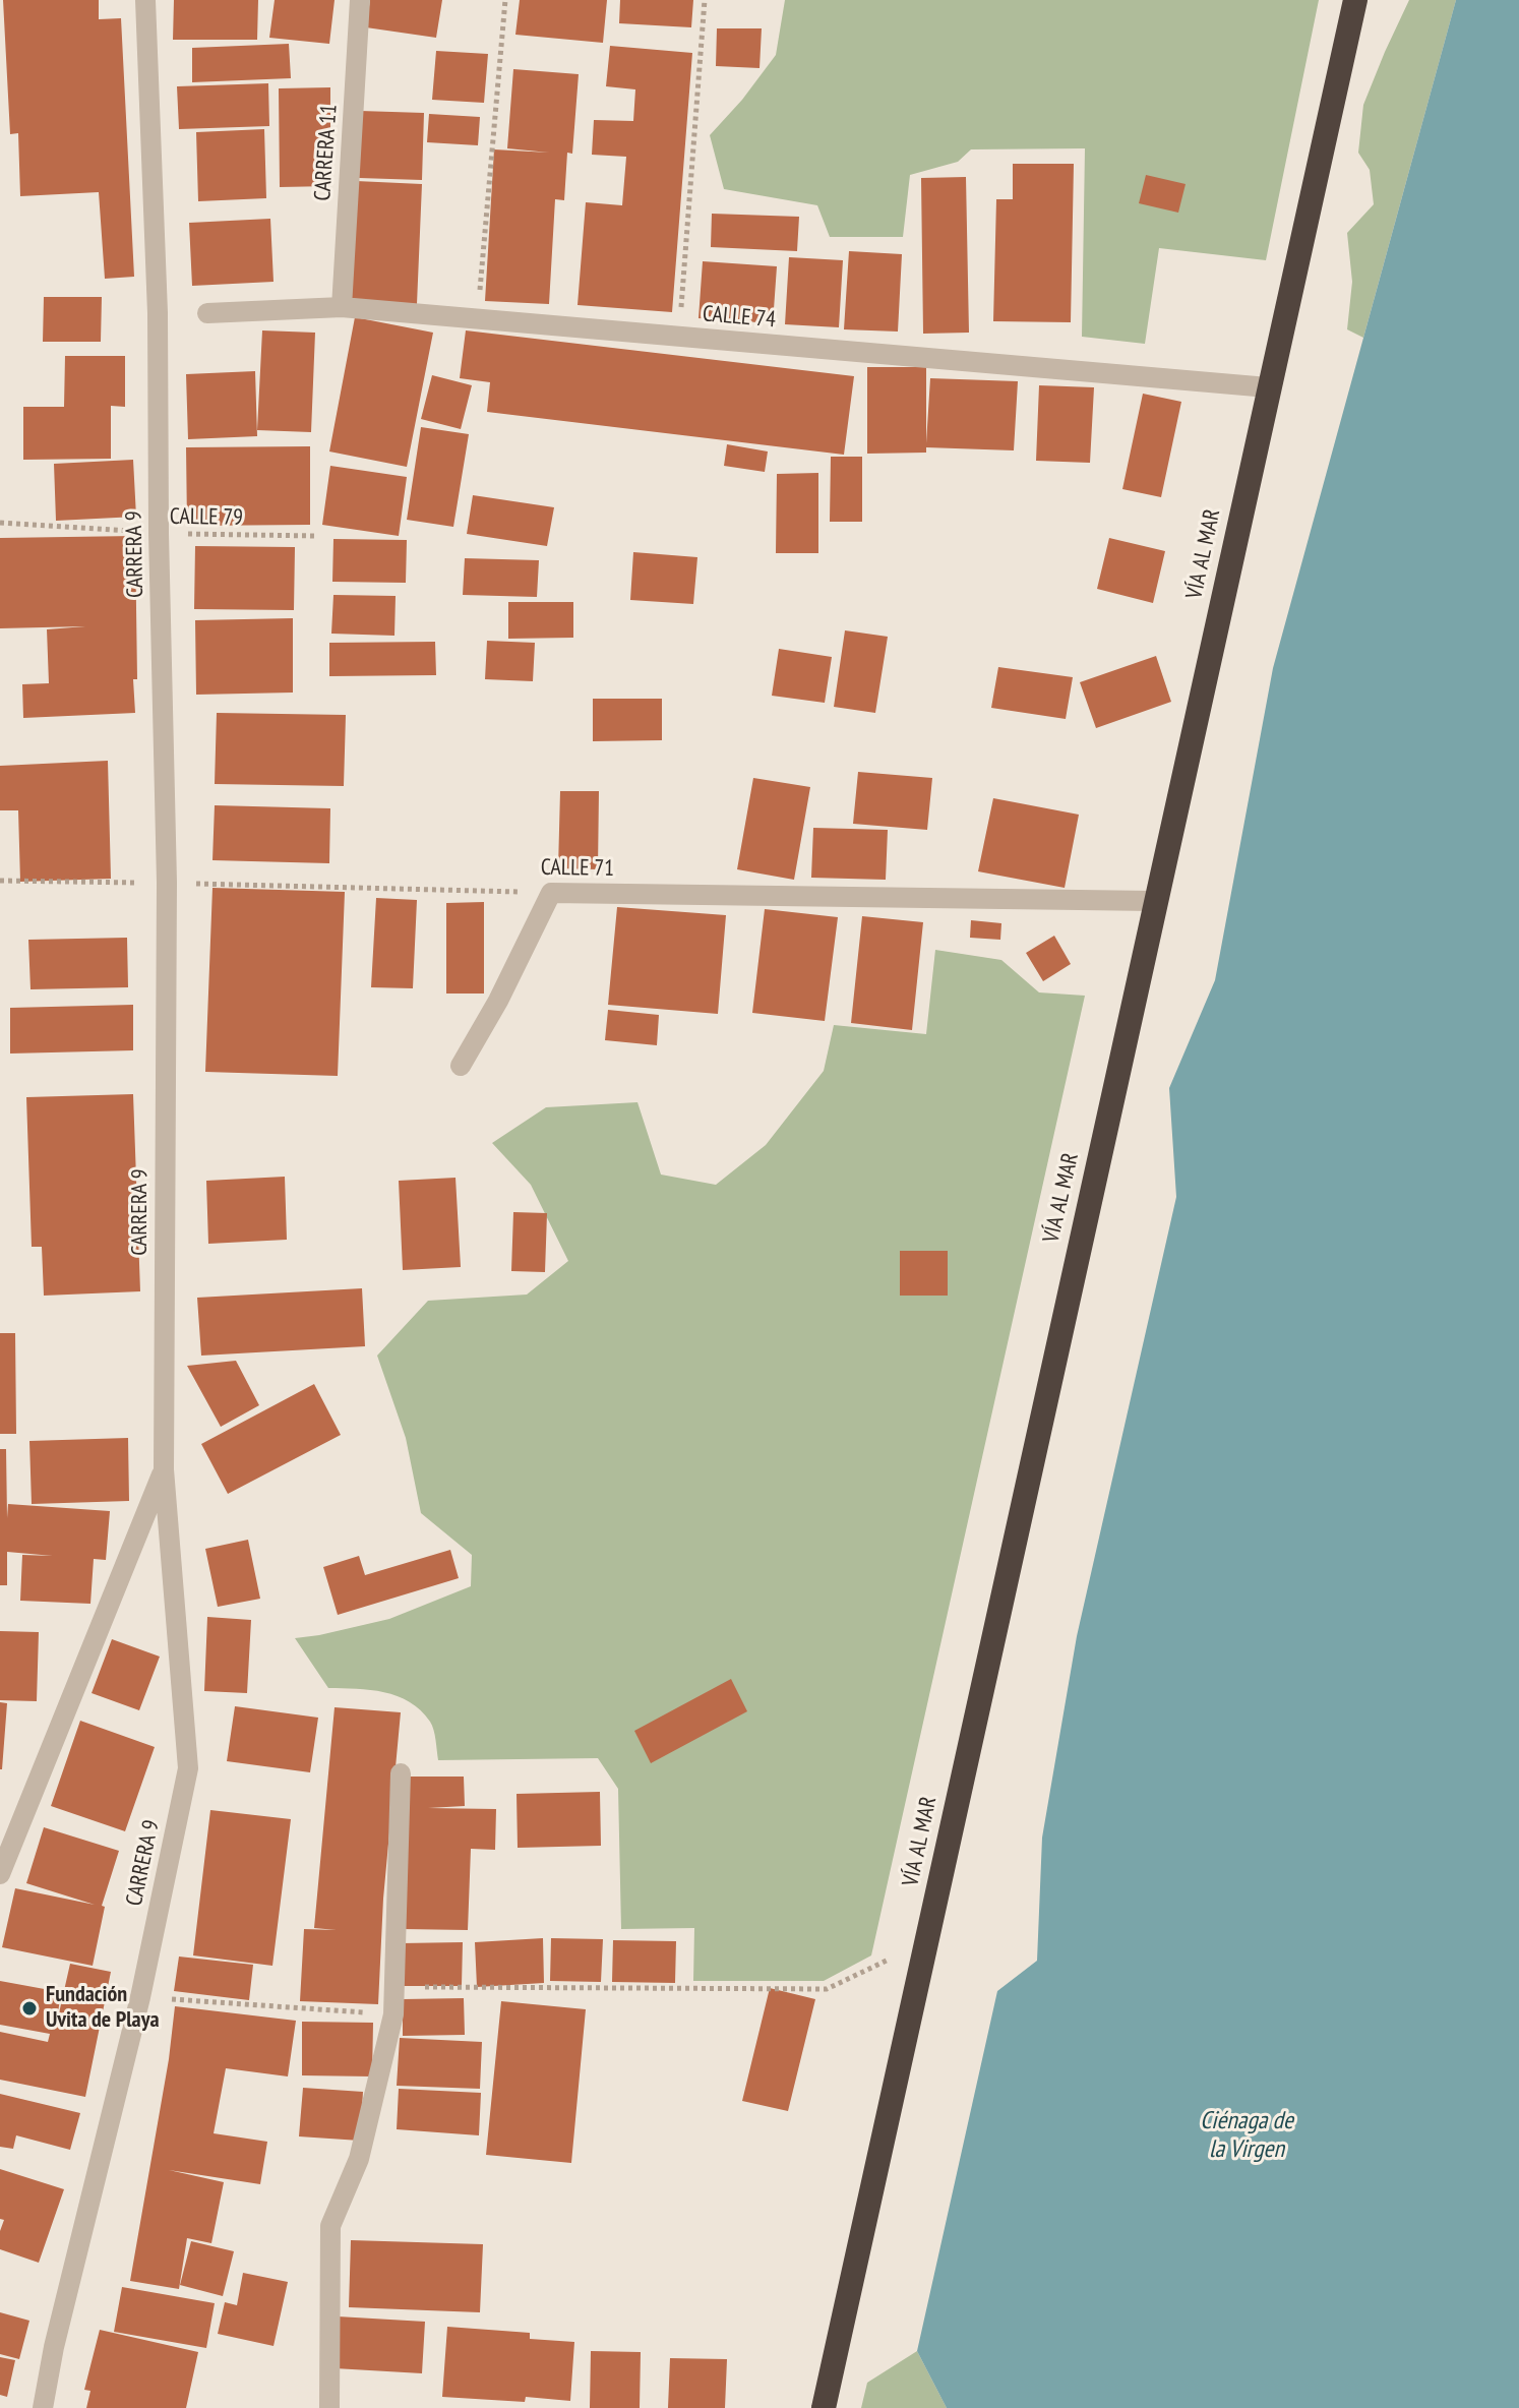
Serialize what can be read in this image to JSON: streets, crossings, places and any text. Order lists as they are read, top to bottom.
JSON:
{
  "streets": {
    "highway": ["VÍA AL MAR"],
    "street": [
      "CARRERA 11",
      "CALLE 74",
      "CARRERA 9",
      "CALLE 71"
    ],
    "path": ["CALLE 79"]
  },
  "crossings": [
    ["CARRERA 11", "CALLE 74"],
    ["CALLE 74", "VÍA AL MAR"],
    ["CALLE 79", "CARRERA 9"],
    ["CARRERA 9", "CALLE 71"],
    ["VÍA AL MAR", "CALLE 71"]
  ],
  "water": ["Ciénaga de la Virgen"],
  "places": ["Fundación Uvita de Playa"]
}
